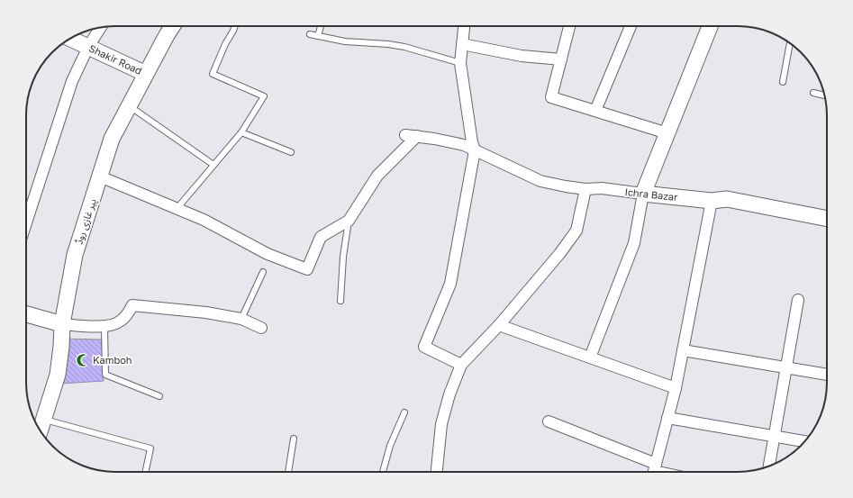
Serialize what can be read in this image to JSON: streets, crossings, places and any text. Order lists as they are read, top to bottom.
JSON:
{
  "streets": {
    "street": ["Shakir Road", "Ichra Bazar", "پیر غازی روڈ"]
  },
  "crossings": [
    ["Shakir Road", "پیر غازی روڈ"]
  ],
  "places": {
    "mosque": ["Kamboh"]
  }
}
